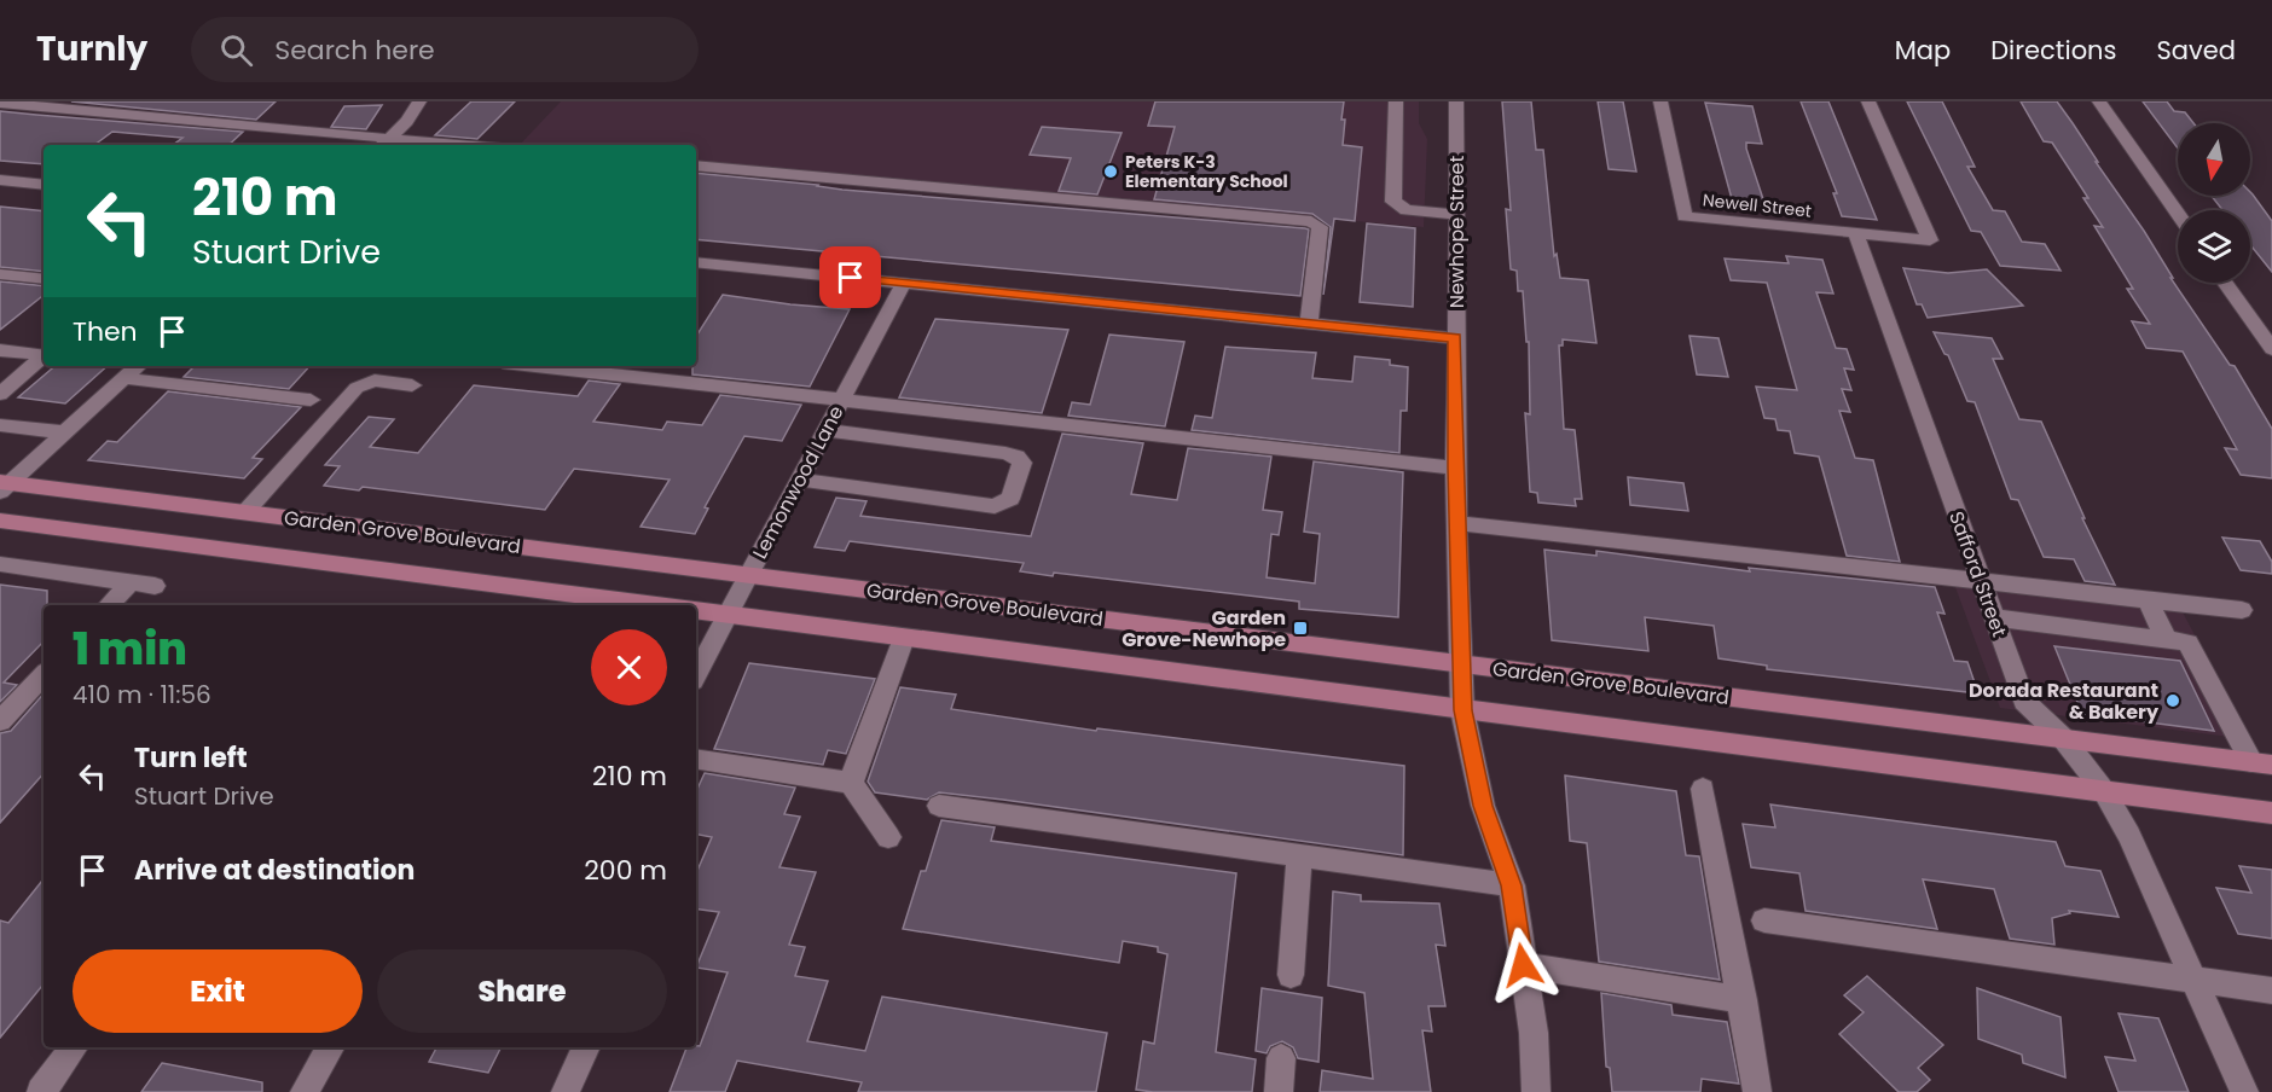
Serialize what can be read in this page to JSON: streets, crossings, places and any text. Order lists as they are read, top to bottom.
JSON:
{
  "streets": {
    "main road": ["Garden Grove Boulevard"],
    "street": [
      "Newell Street",
      "Newhope Street",
      "Lemonwood Lane",
      "Safford Street"
    ]
  },
  "crossings": [
    ["Newell Street", "Safford Street"],
    ["Newhope Street", "Garden Grove Boulevard"],
    ["Lemonwood Lane", "Garden Grove Boulevard"],
    ["Garden Grove Boulevard", "Safford Street"]
  ],
  "places": {
    "other": ["Peters K-3 Elementary School", "Dorada Restaurant & Bakery"],
    "transit": ["Garden Grove-Newhope"]
  },
  "north": "bottom",
  "page": {
    "header": "Turnly",
    "search": "Search here",
    "nav": ["Map", "Directions", "Saved"],
    "turn": ["210 m", "Stuart Drive"],
    "then": "Then",
    "heading": ["1 min", "410 m · 11:56"],
    "list": [
      {
        "name": "Turn left",
        "note": "Stuart Drive",
        "value": "210 m"
      },
      {
        "name": "Arrive at destination",
        "value": "200 m"
      }
    ],
    "buttons": ["Exit", "Share"]
  }
}
